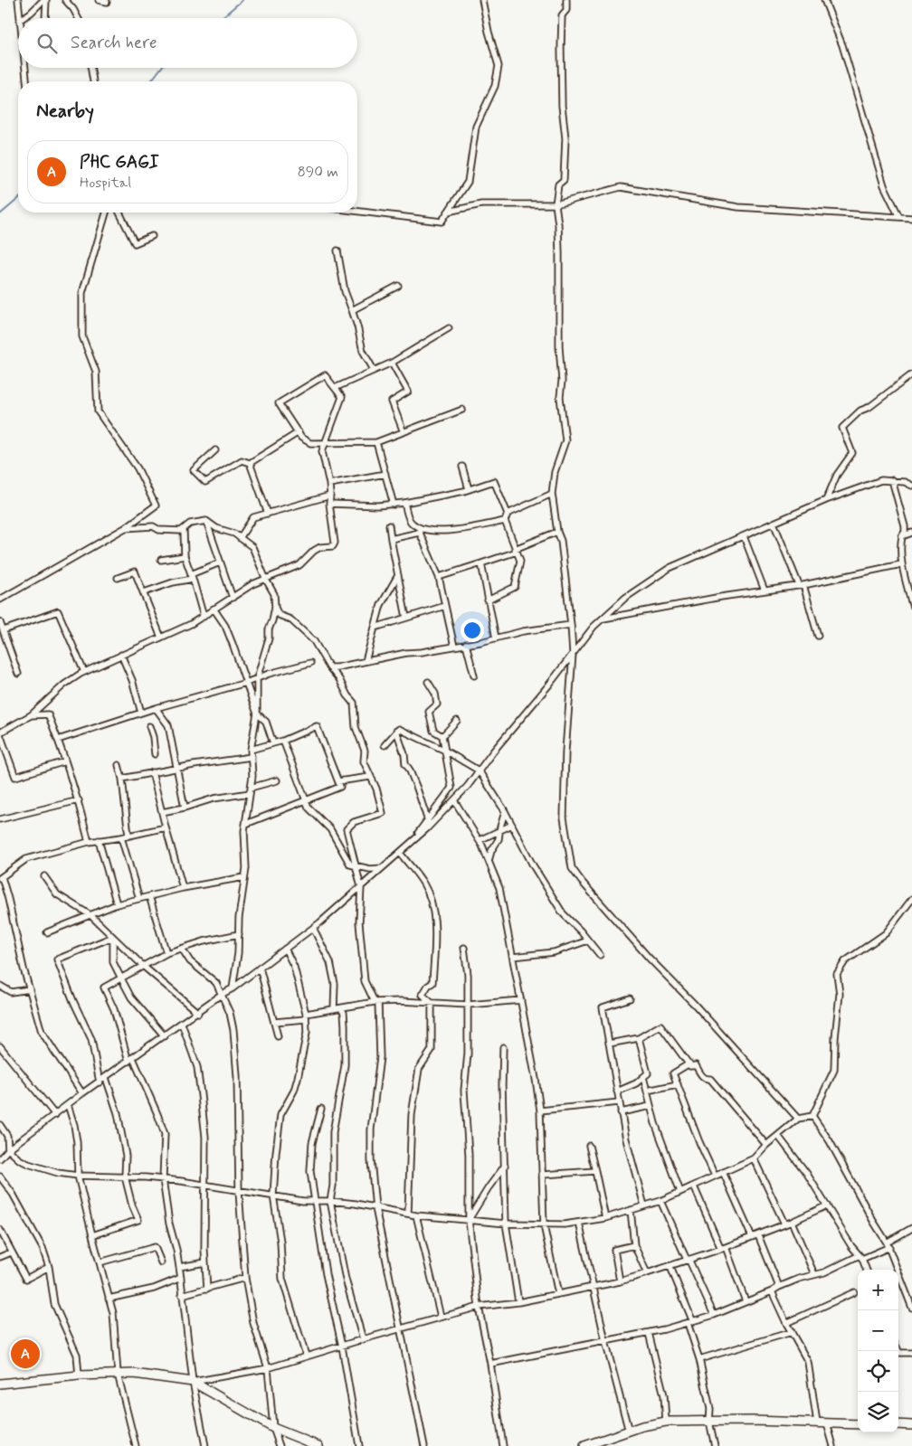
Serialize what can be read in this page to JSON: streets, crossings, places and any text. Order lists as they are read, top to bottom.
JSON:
{
  "page": {
    "search": "Search here",
    "heading": "Nearby",
    "list": [
      {
        "mark": "A",
        "name": "PHC GAGI",
        "note": "Hospital",
        "value": "890 m"
      }
    ],
    "map_buttons": ["+", "−"],
    "pins": "A"
  }
}
